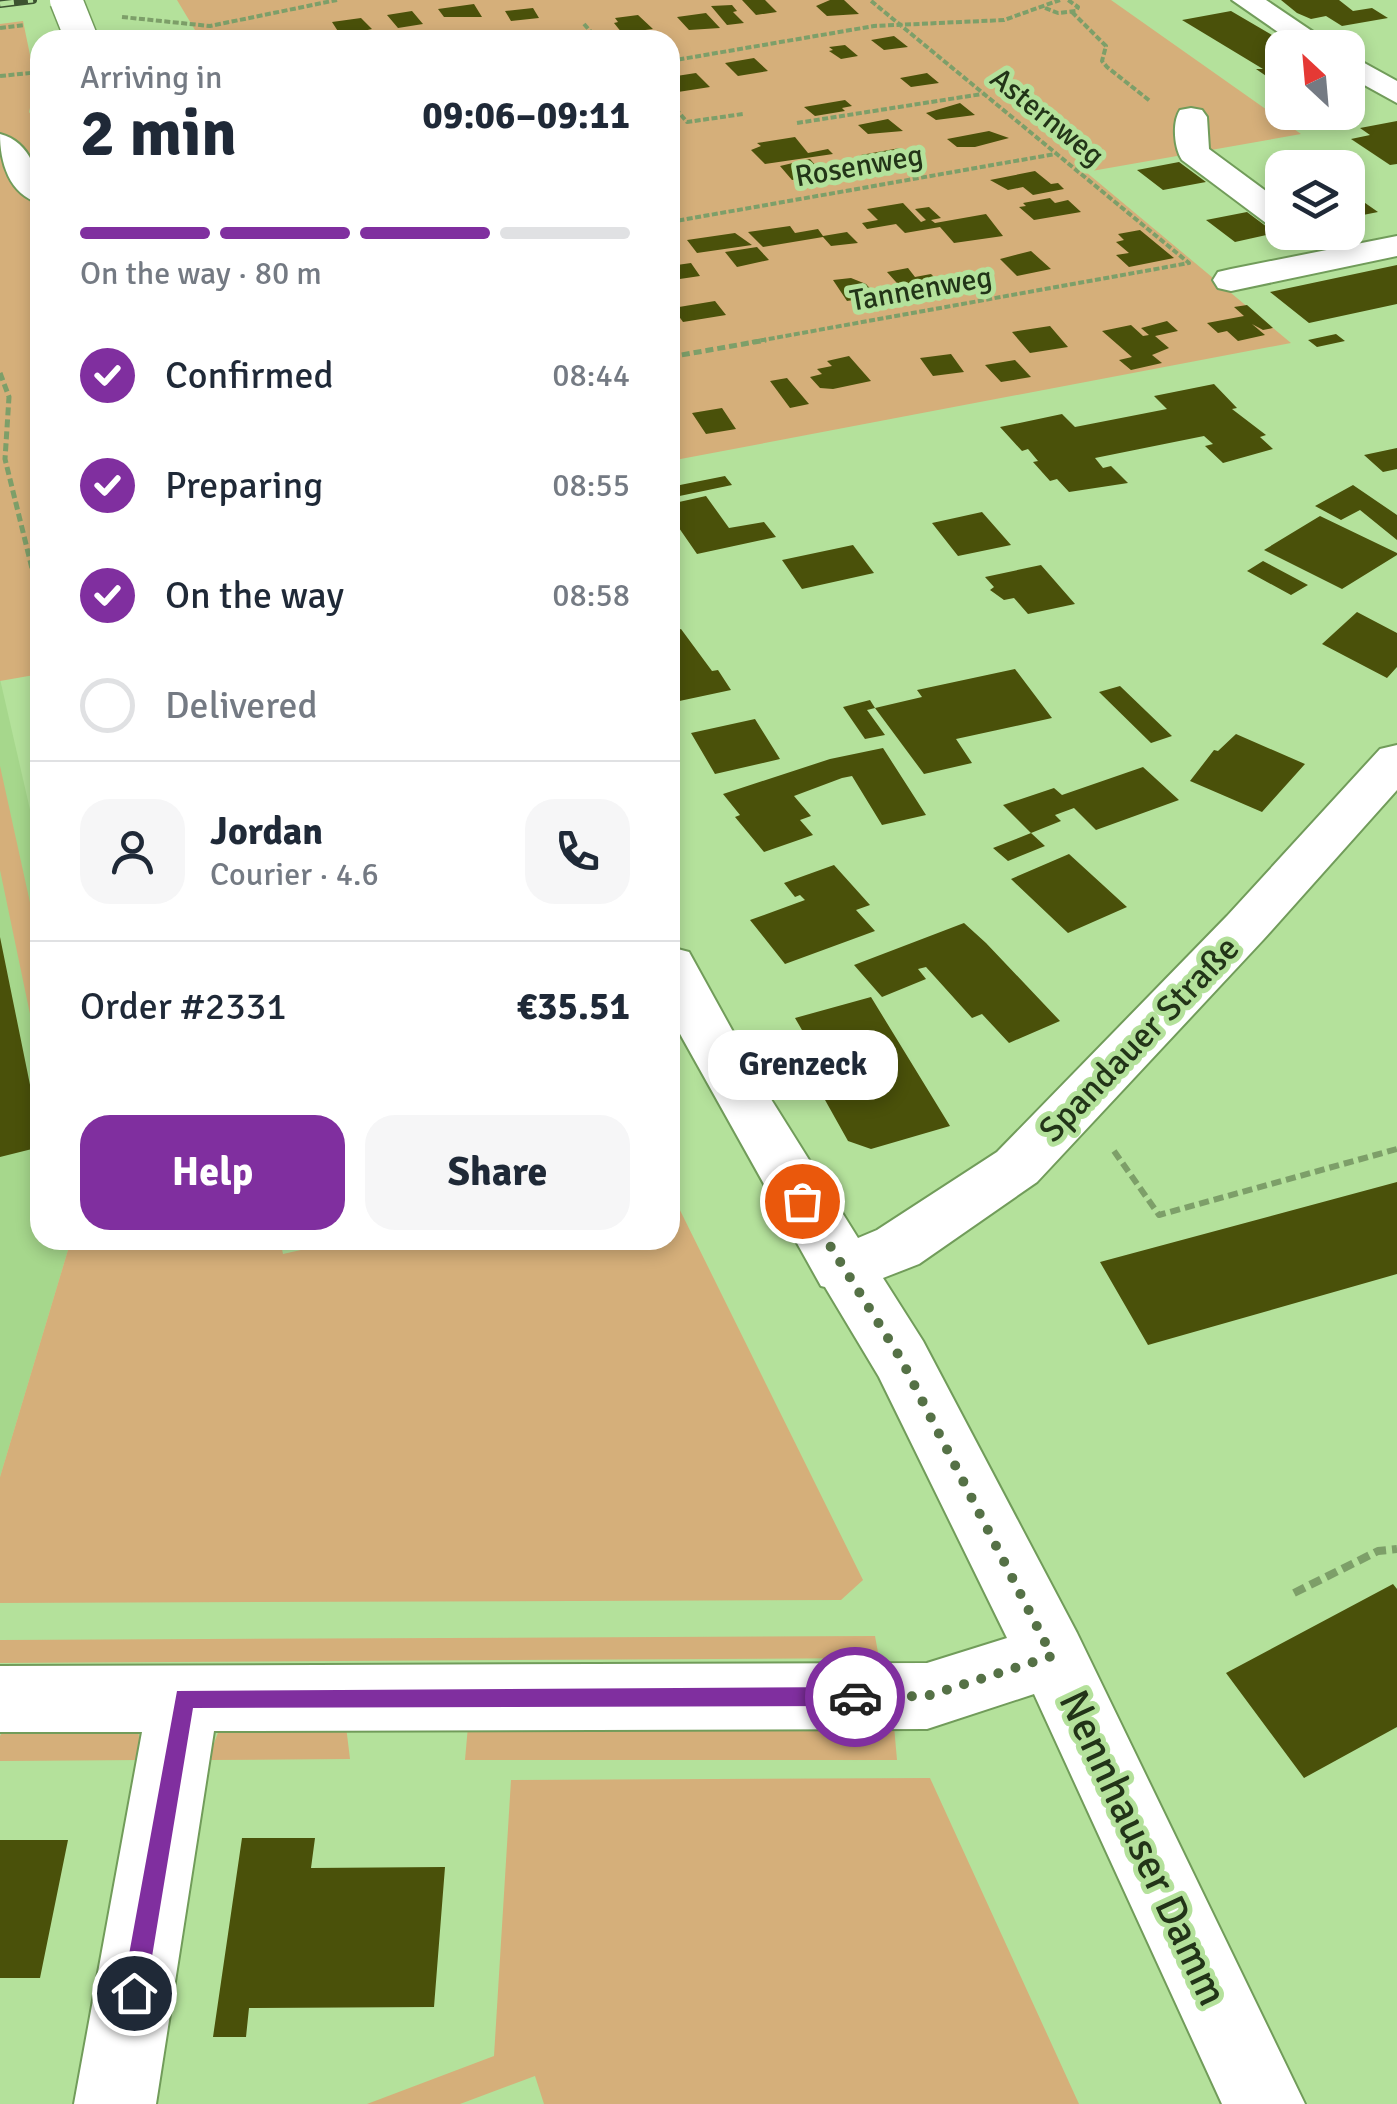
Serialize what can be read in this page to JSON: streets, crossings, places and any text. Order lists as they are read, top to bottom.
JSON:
{
  "streets": {
    "street": ["Spandauer Straße", "Nennhauser Damm"],
    "path": ["Asternweg", "Rosenweg", "Tannenweg"]
  },
  "crossings": [
    ["Asternweg", "Rosenweg"],
    ["Asternweg", "Tannenweg"],
    ["Spandauer Straße", "Nennhauser Damm"]
  ],
  "places": ["Grenzeck"],
  "north": "top left",
  "page": {
    "heading": ["2 min", "Arriving in", "09:06–09:11"],
    "panel": [
      "Jordan",
      "Courier · 4.6",
      "Order #2331",
      "€35.51"
    ],
    "bar": "On the way · 80 m",
    "list": [
      ["Confirmed", "08:44"],
      ["Preparing", "08:55"],
      ["On the way", "08:58"],
      "Delivered"
    ],
    "bubble": "Grenzeck",
    "buttons": ["Help", "Share"]
  }
}
